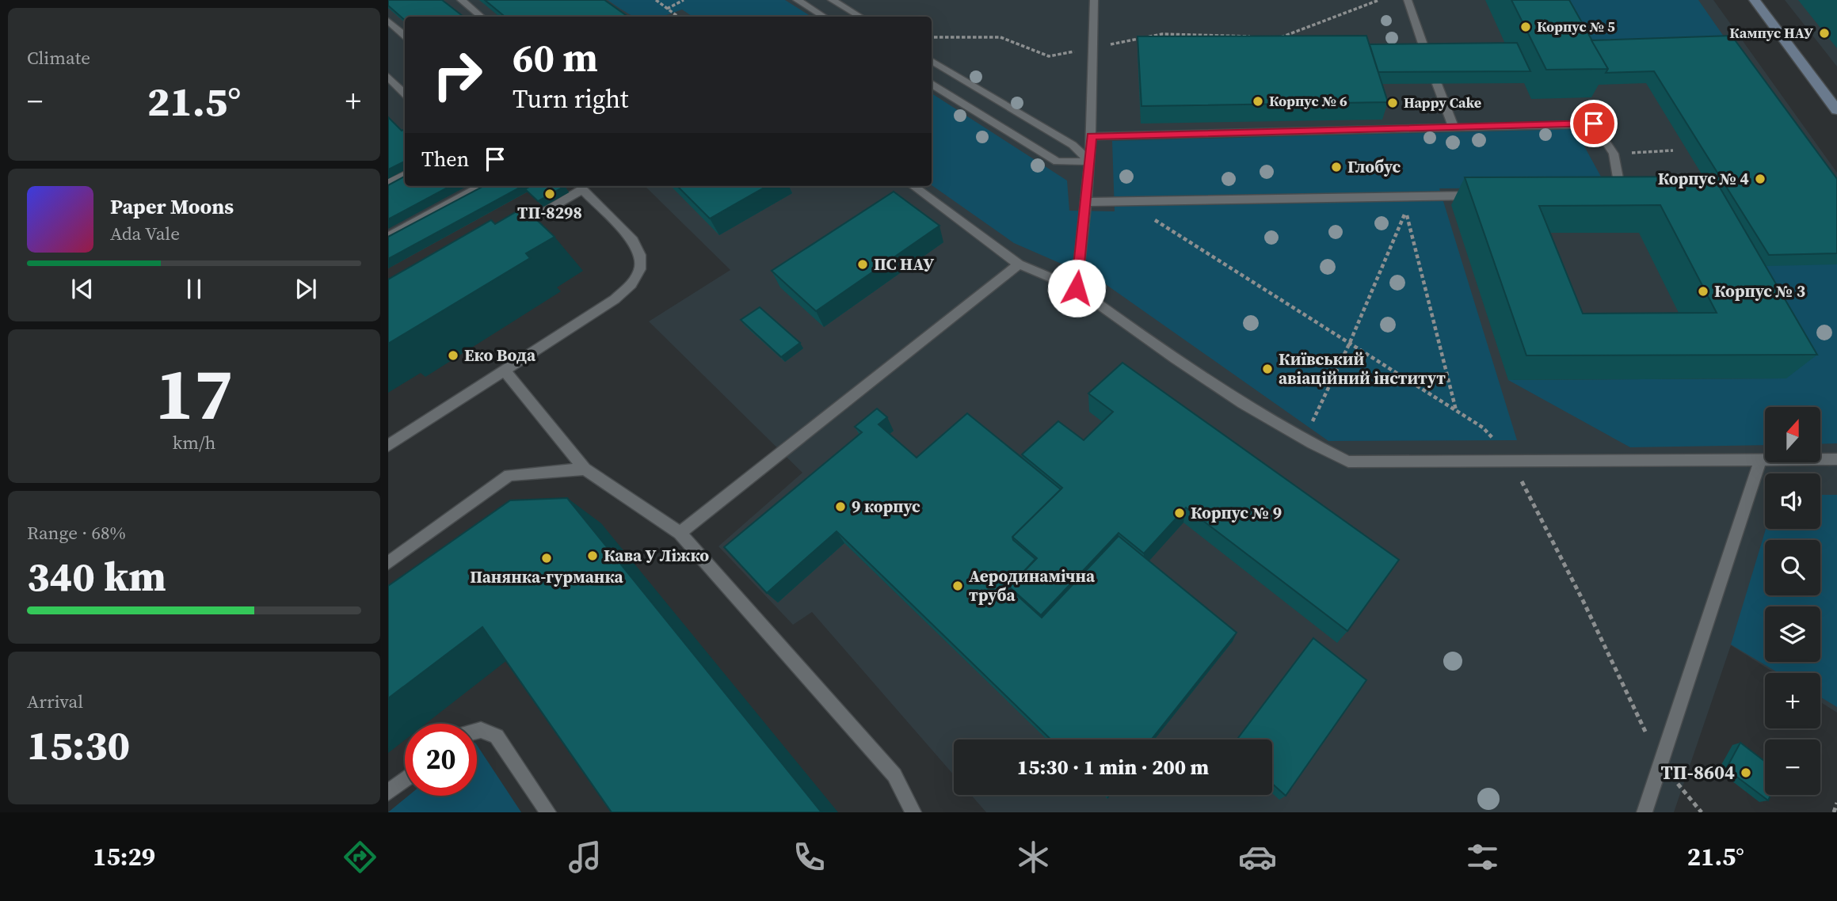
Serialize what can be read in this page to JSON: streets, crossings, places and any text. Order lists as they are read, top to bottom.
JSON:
{
  "places": [
    "Корпус № 5",
    "Кампус НАУ",
    "Корпус № 6",
    "Happy Cake",
    "Глобус",
    "Корпус № 4",
    "ТП-8298",
    "ПС НАУ",
    "Корпус № 3",
    "Еко Вода",
    "Київський авіаційний інститут",
    "9 корпус",
    "Корпус № 9",
    "Кава У Ліжко",
    "Панянка-гурманка",
    "Аеродинамічна труба",
    "ТП-8604"
  ],
  "north": "top",
  "page": {
    "tile": [
      "Climate",
      ["17", "km/h"],
      ["Range · 68%", "340 km"],
      ["Arrival", "15:30"]
    ],
    "turn": ["60 m", "Turn right"],
    "heat": ["−", "21.5°", "+"],
    "then": "Then",
    "song": ["Paper Moons", "Ada Vale"],
    "map_buttons": ["+", "−"],
    "limit": "20",
    "trip": "15:30 · 1 min · 200 m",
    "tabs": ["15:29", "21.5°"]
  }
}
